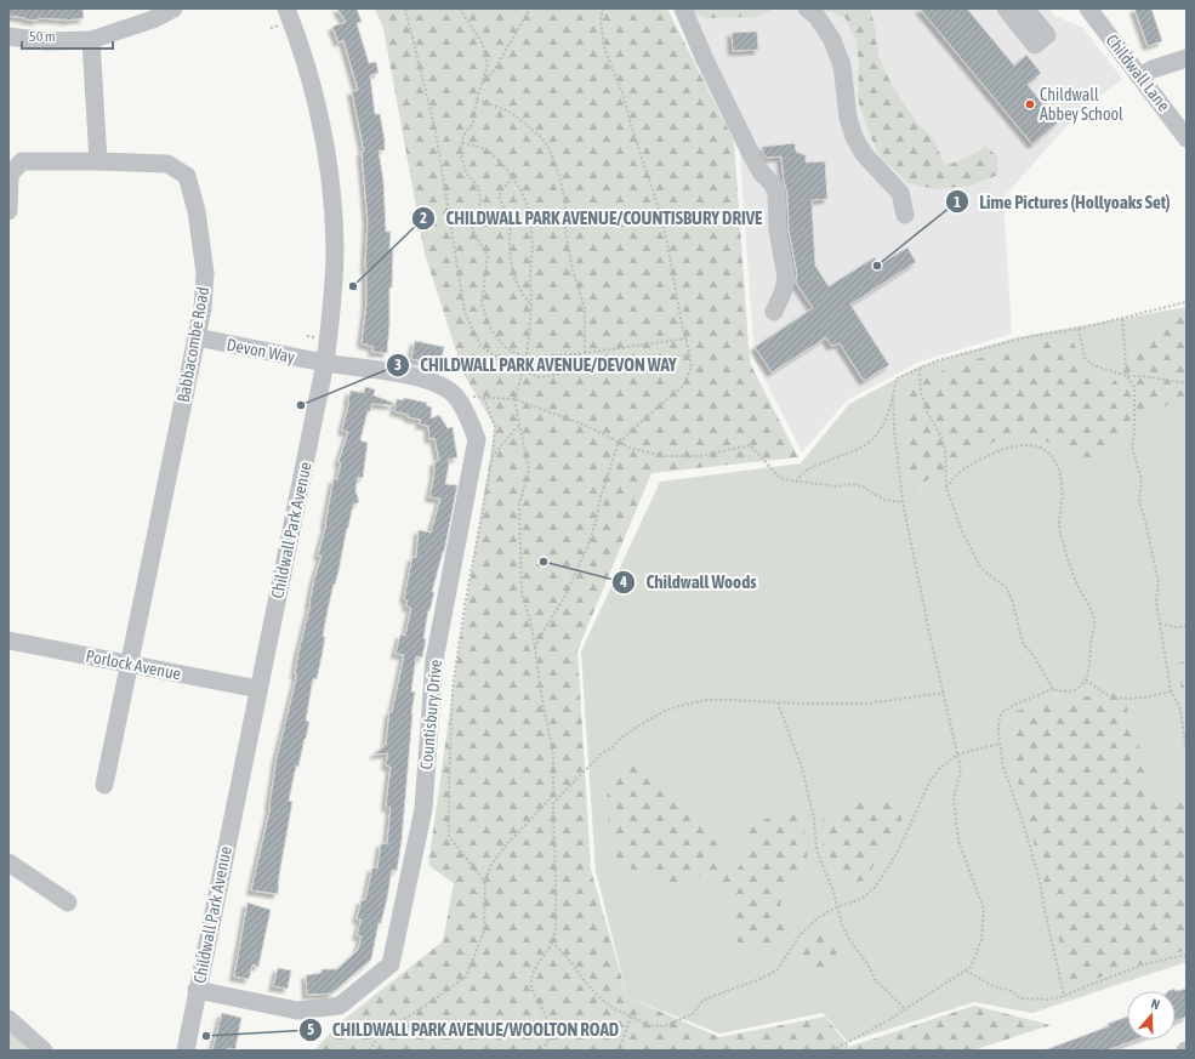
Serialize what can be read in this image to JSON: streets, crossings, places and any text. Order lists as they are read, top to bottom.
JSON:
{
  "streets": {
    "street": [
      "Childwall Lane",
      "Babbacombe Road",
      "Devon Way",
      "Childwall Park Avenue",
      "Porlock Avenue",
      "Countisbury Drive"
    ]
  },
  "crossings": [
    ["Babbacombe Road", "Devon Way"],
    ["Babbacombe Road", "Porlock Avenue"],
    ["Devon Way", "Childwall Park Avenue"],
    ["Devon Way", "Countisbury Drive"],
    ["Childwall Park Avenue", "Porlock Avenue"],
    ["Childwall Park Avenue", "Countisbury Drive"]
  ],
  "places": [
    "Childwall Abbey School",
    "Lime Pictures (Hollyoaks Set)",
    "CHILDWALL PARK AVENUE/COUNTISBURY DRIVE",
    "CHILDWALL PARK AVENUE/DEVON WAY",
    "Childwall Woods",
    "CHILDWALL PARK AVENUE/WOOLTON ROAD"
  ],
  "scale_bar": "50 m",
  "north": "top"
}
